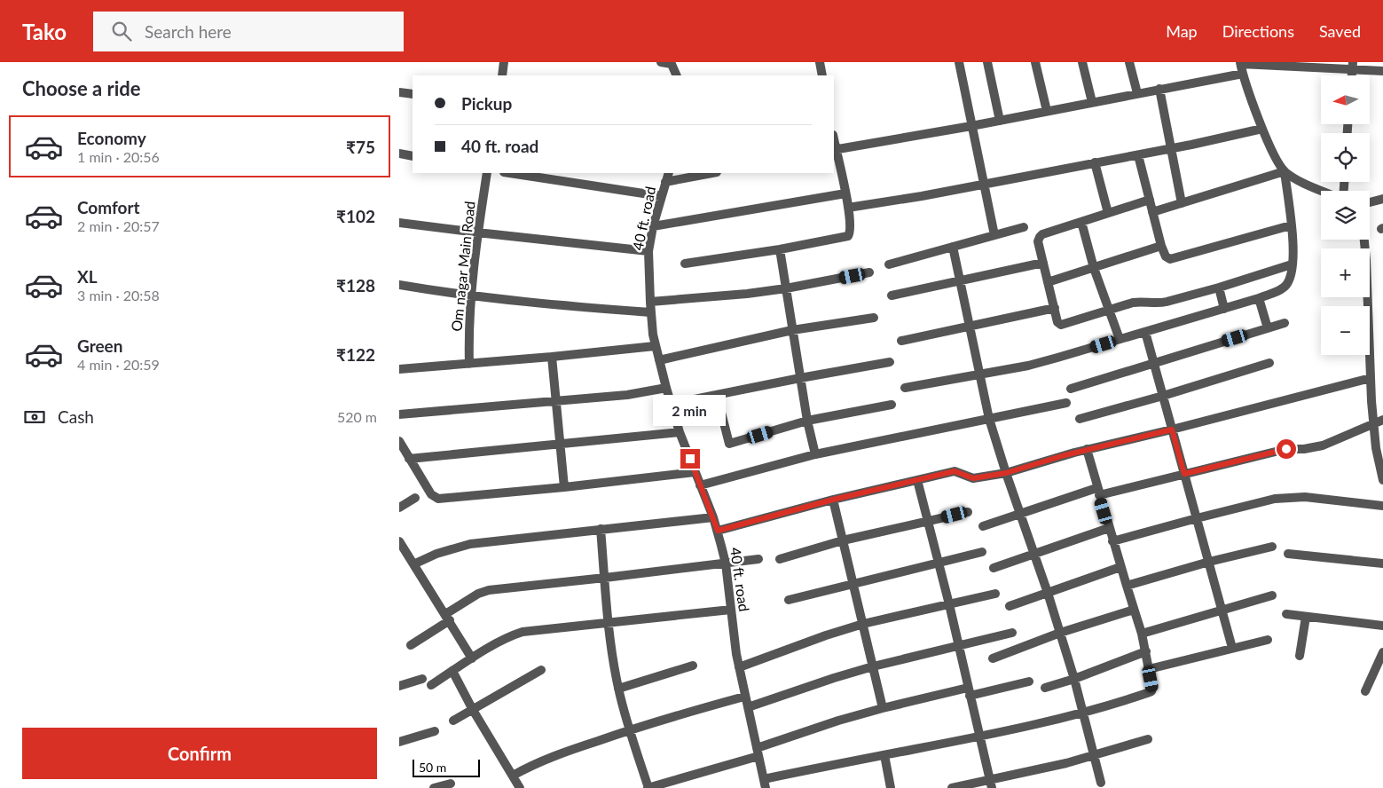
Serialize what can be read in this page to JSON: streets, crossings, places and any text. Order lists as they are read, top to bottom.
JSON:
{
  "streets": {
    "street": ["40 ft. road", "Om nagar Main Road"]
  },
  "scale_bar": "50 m",
  "north": "left",
  "page": {
    "header": "Tako",
    "search": "Search here",
    "nav": ["Map", "Directions", "Saved"],
    "heading": "Choose a ride",
    "map_buttons": ["+", "−"],
    "banner": ["Pickup", "40 ft. road"],
    "list": [
      {
        "name": "Economy",
        "note": "1 min · 20:56",
        "value": "₹75"
      },
      {
        "name": "Comfort",
        "note": "2 min · 20:57",
        "value": "₹102"
      },
      {
        "name": "XL",
        "note": "3 min · 20:58",
        "value": "₹128"
      },
      {
        "name": "Green",
        "note": "4 min · 20:59",
        "value": "₹122"
      }
    ],
    "pay": ["Cash", "520 m"],
    "bubble": "2 min",
    "buttons": "Confirm",
    "scale": "50 m"
  }
}
